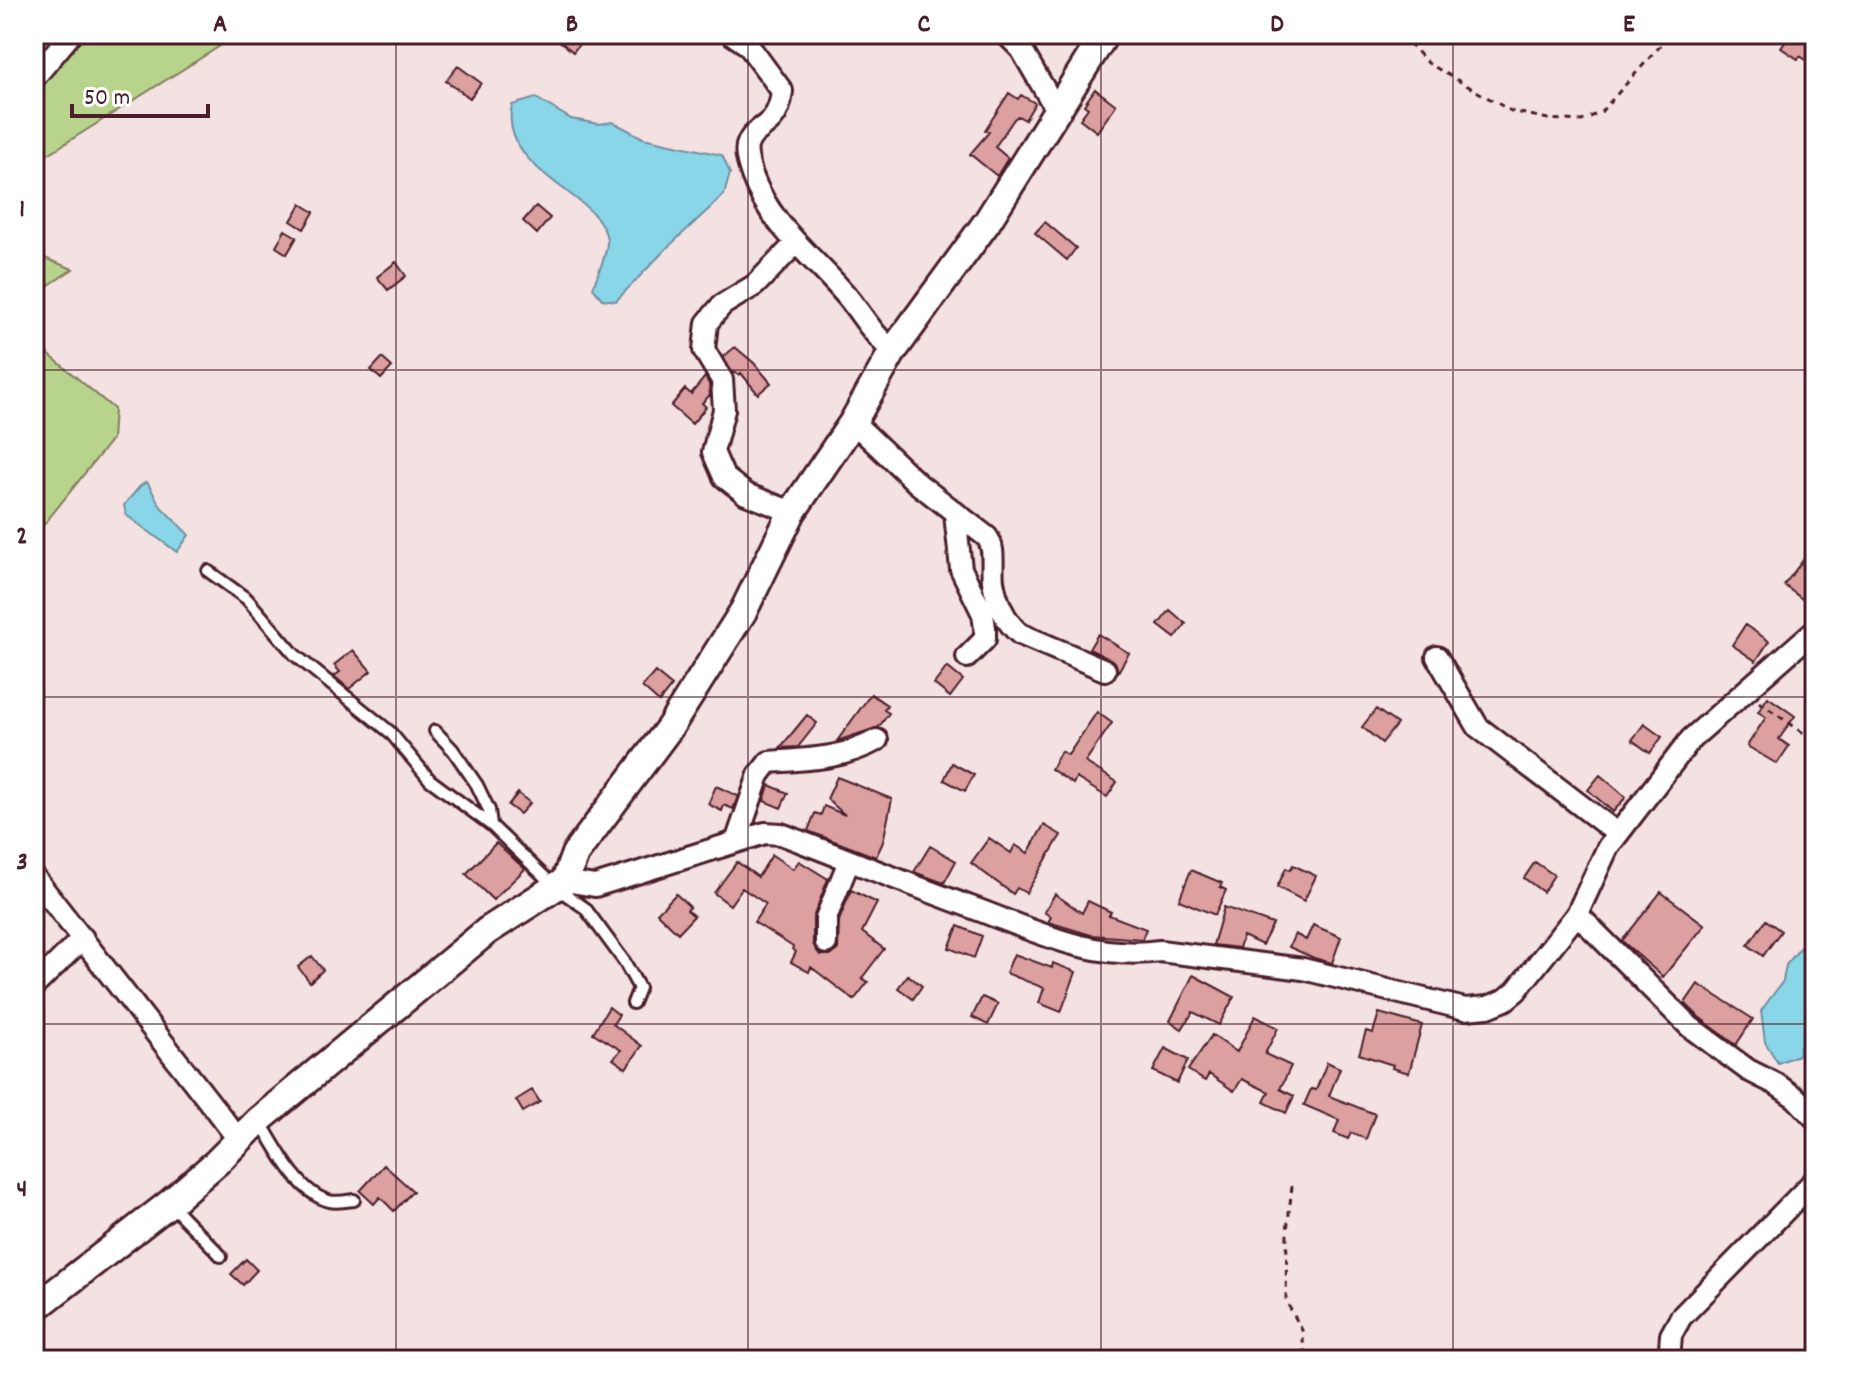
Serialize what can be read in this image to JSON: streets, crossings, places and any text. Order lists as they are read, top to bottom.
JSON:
{
  "scale_bar": "50 m",
  "grid": {
    "columns": [
      "A",
      "B",
      "C",
      "D",
      "E"
    ],
    "rows": [
      "1",
      "2",
      "3",
      "4"
    ]
  }
}
